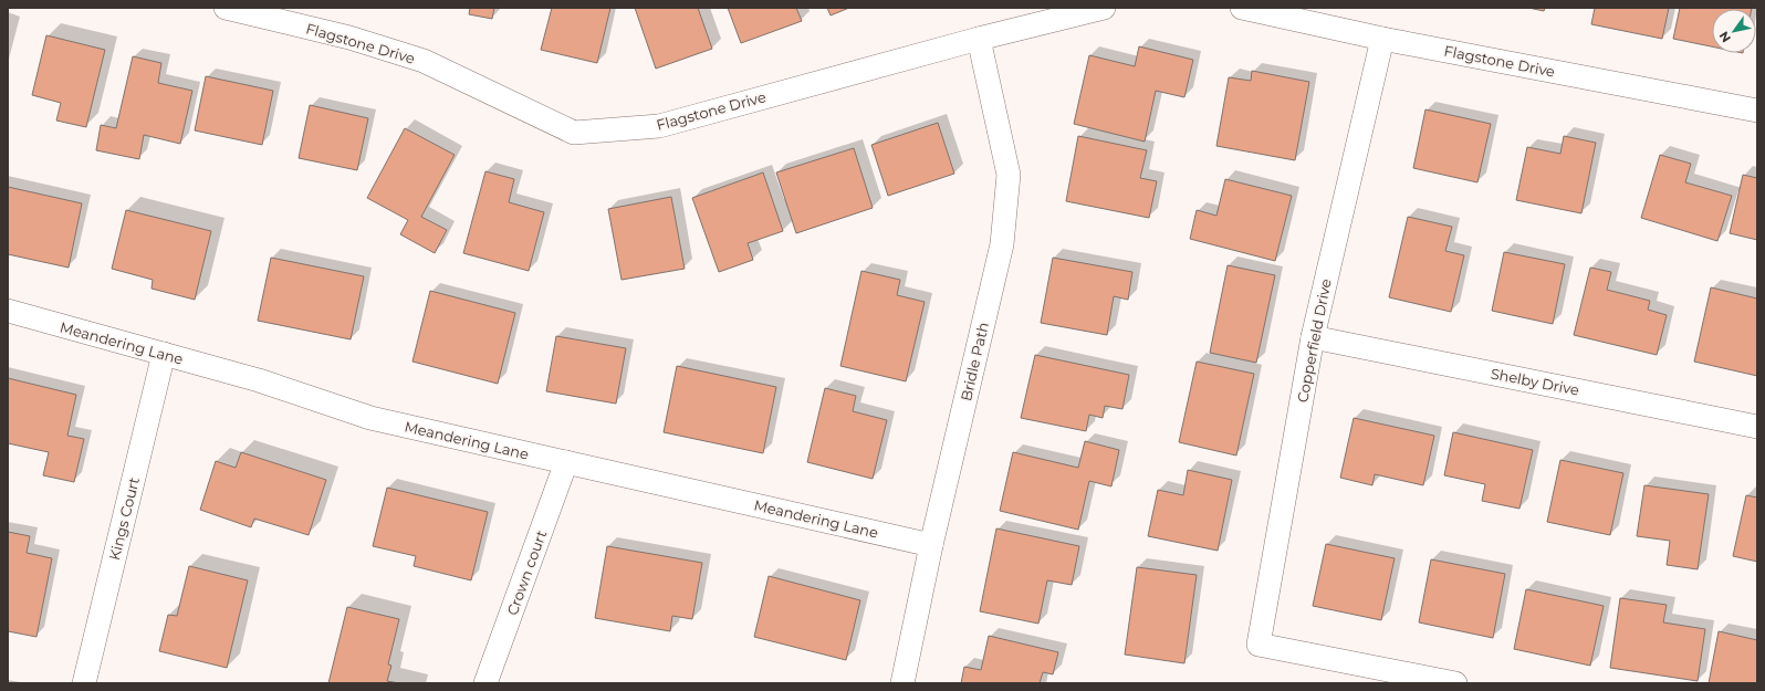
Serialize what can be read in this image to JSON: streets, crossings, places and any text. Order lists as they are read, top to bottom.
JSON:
{
  "streets": {
    "street": [
      "Flagstone Drive",
      "Copperfield Drive",
      "Meandering Lane",
      "Bridle Path",
      "Shelby Drive",
      "Kings Court",
      "Crown court"
    ]
  },
  "crossings": [
    ["Flagstone Drive", "Copperfield Drive"],
    ["Flagstone Drive", "Bridle Path"],
    ["Copperfield Drive", "Shelby Drive"],
    ["Meandering Lane", "Bridle Path"],
    ["Meandering Lane", "Kings Court"],
    ["Meandering Lane", "Crown court"]
  ],
  "north": "bottom left"
}
